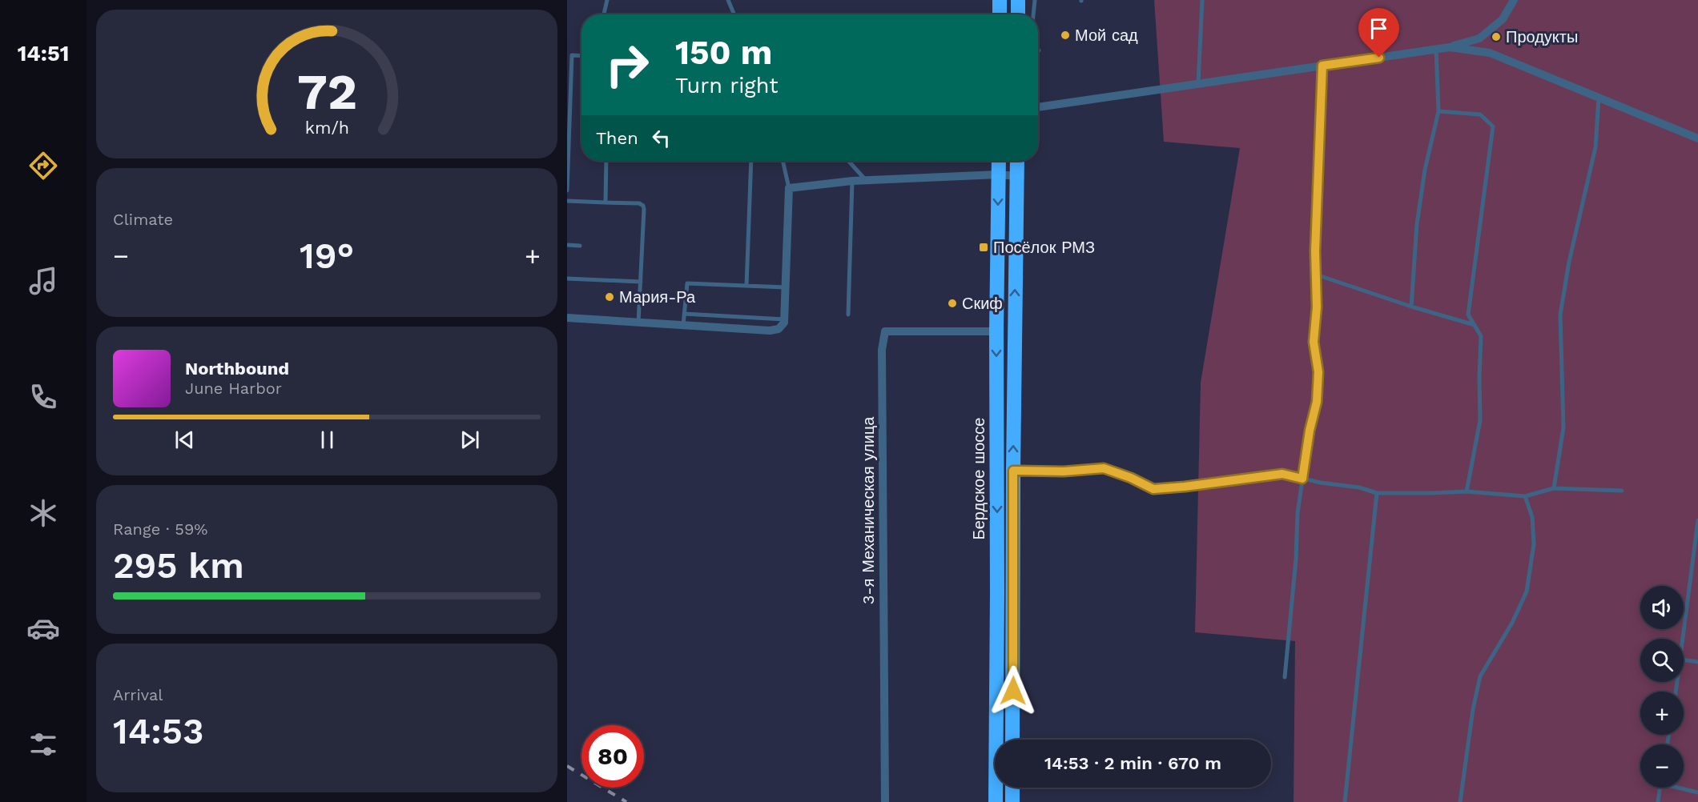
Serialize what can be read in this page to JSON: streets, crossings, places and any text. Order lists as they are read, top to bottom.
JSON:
{
  "streets": {
    "highway": ["Бердское шоссе"],
    "street": ["3-я Механическая улица"]
  },
  "crossings": [
    ["Бердское шоссе", "3-я Механическая улица"]
  ],
  "places": {
    "other": [
      "Мой сад",
      "Продукты",
      "Мария-Ра",
      "Скиф"
    ],
    "transit": ["Посёлок РМЗ"]
  },
  "page": {
    "tabs": "14:51",
    "turn": ["150 m", "Turn right"],
    "then": "Then",
    "tile": [
      "Climate",
      ["Range · 59%", "295 km"],
      ["Arrival", "14:53"]
    ],
    "heat": ["−", "19°", "+"],
    "song": ["Northbound", "June Harbor"],
    "map_buttons": ["+", "−"],
    "limit": "80",
    "trip": "14:53 · 2 min · 670 m",
    "gauge": ["72", "km/h"]
  }
}
